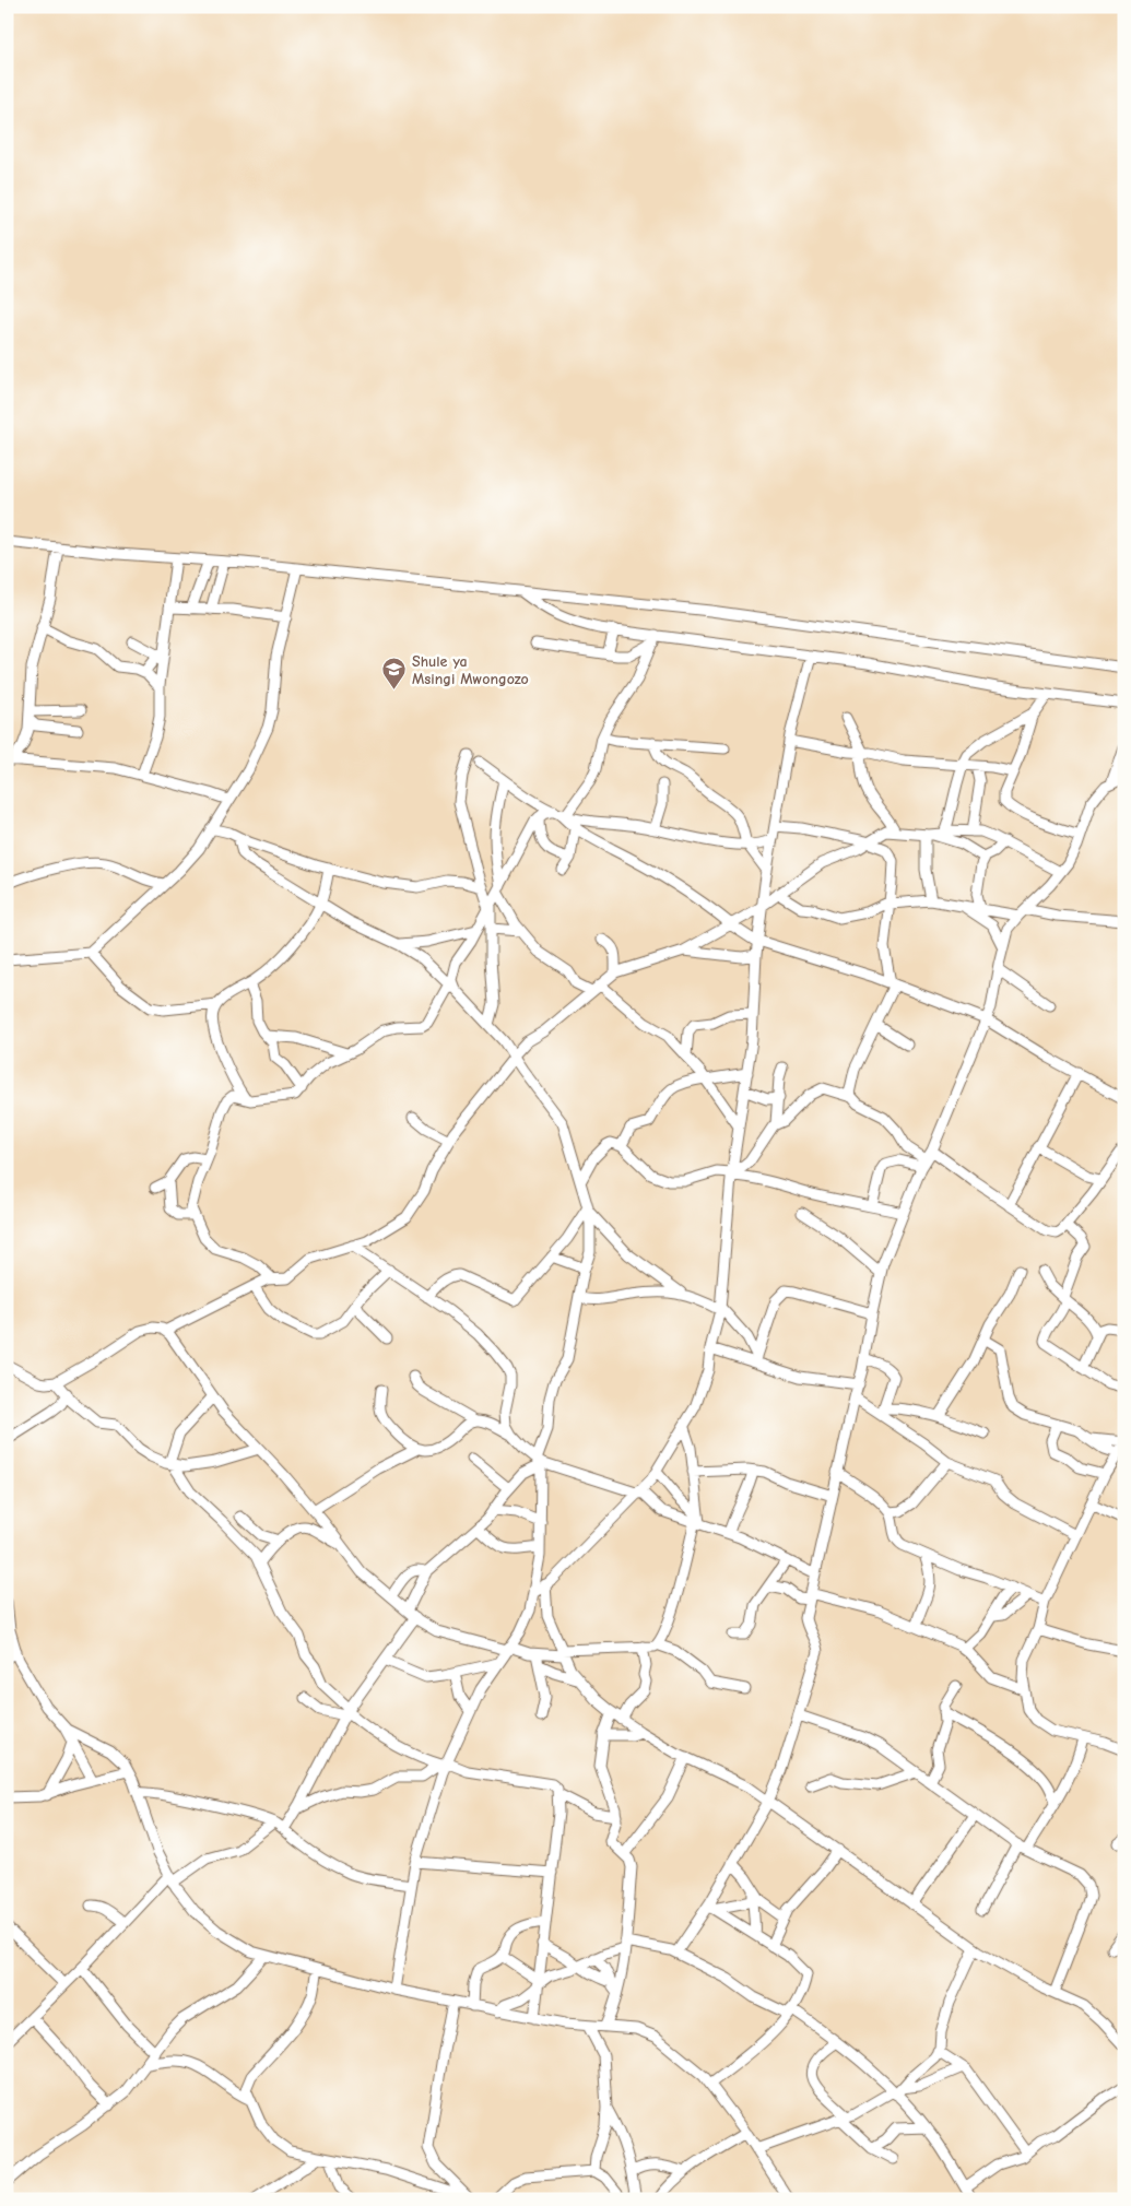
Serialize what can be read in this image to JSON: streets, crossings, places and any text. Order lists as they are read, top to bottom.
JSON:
{
  "places": {
    "school or university": ["Shule ya Msingi Mwongozo"]
  }
}
